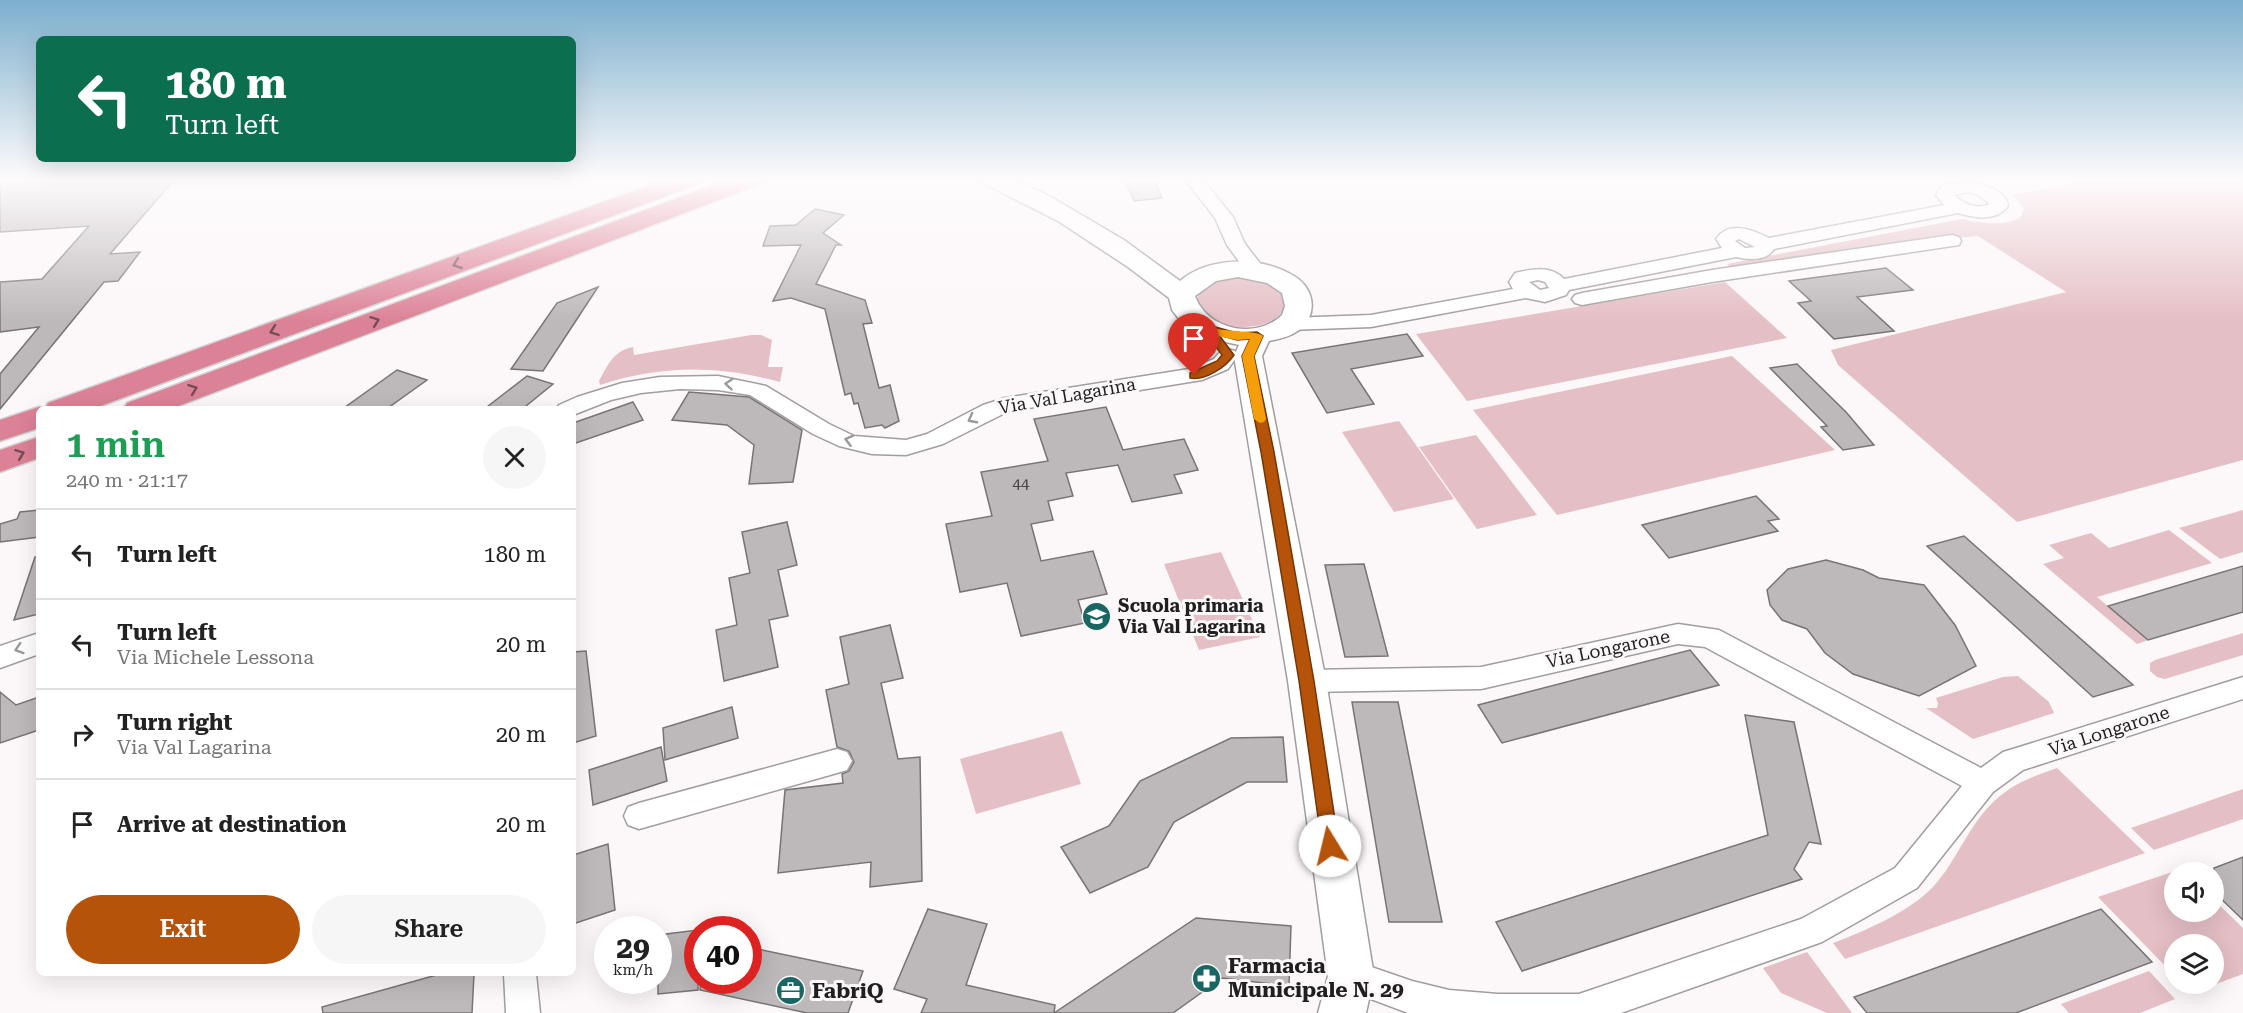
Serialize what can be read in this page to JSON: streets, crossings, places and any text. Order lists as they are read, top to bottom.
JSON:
{
  "streets": {
    "street": ["Via Val Lagarina", "Via Longarone"]
  },
  "one_way": ["Via Val Lagarina"],
  "places": {
    "school or university": ["Scuola primaria Via Val Lagarina"],
    "pharmacy": ["Farmacia Municipale N. 29"],
    "office": ["FabriQ"]
  },
  "house_numbers": ["44"],
  "page": {
    "turn": ["180 m", "Turn left"],
    "heading": ["1 min", "240 m · 21:17"],
    "list": [
      {
        "name": "Turn left",
        "value": "180 m"
      },
      {
        "name": "Turn left",
        "note": "Via Michele Lessona",
        "value": "20 m"
      },
      {
        "name": "Turn right",
        "note": "Via Val Lagarina",
        "value": "20 m"
      },
      {
        "name": "Arrive at destination",
        "value": "20 m"
      }
    ],
    "buttons": ["Exit", "Share"],
    "speed": "29 km/h",
    "limit": "40"
  }
}
